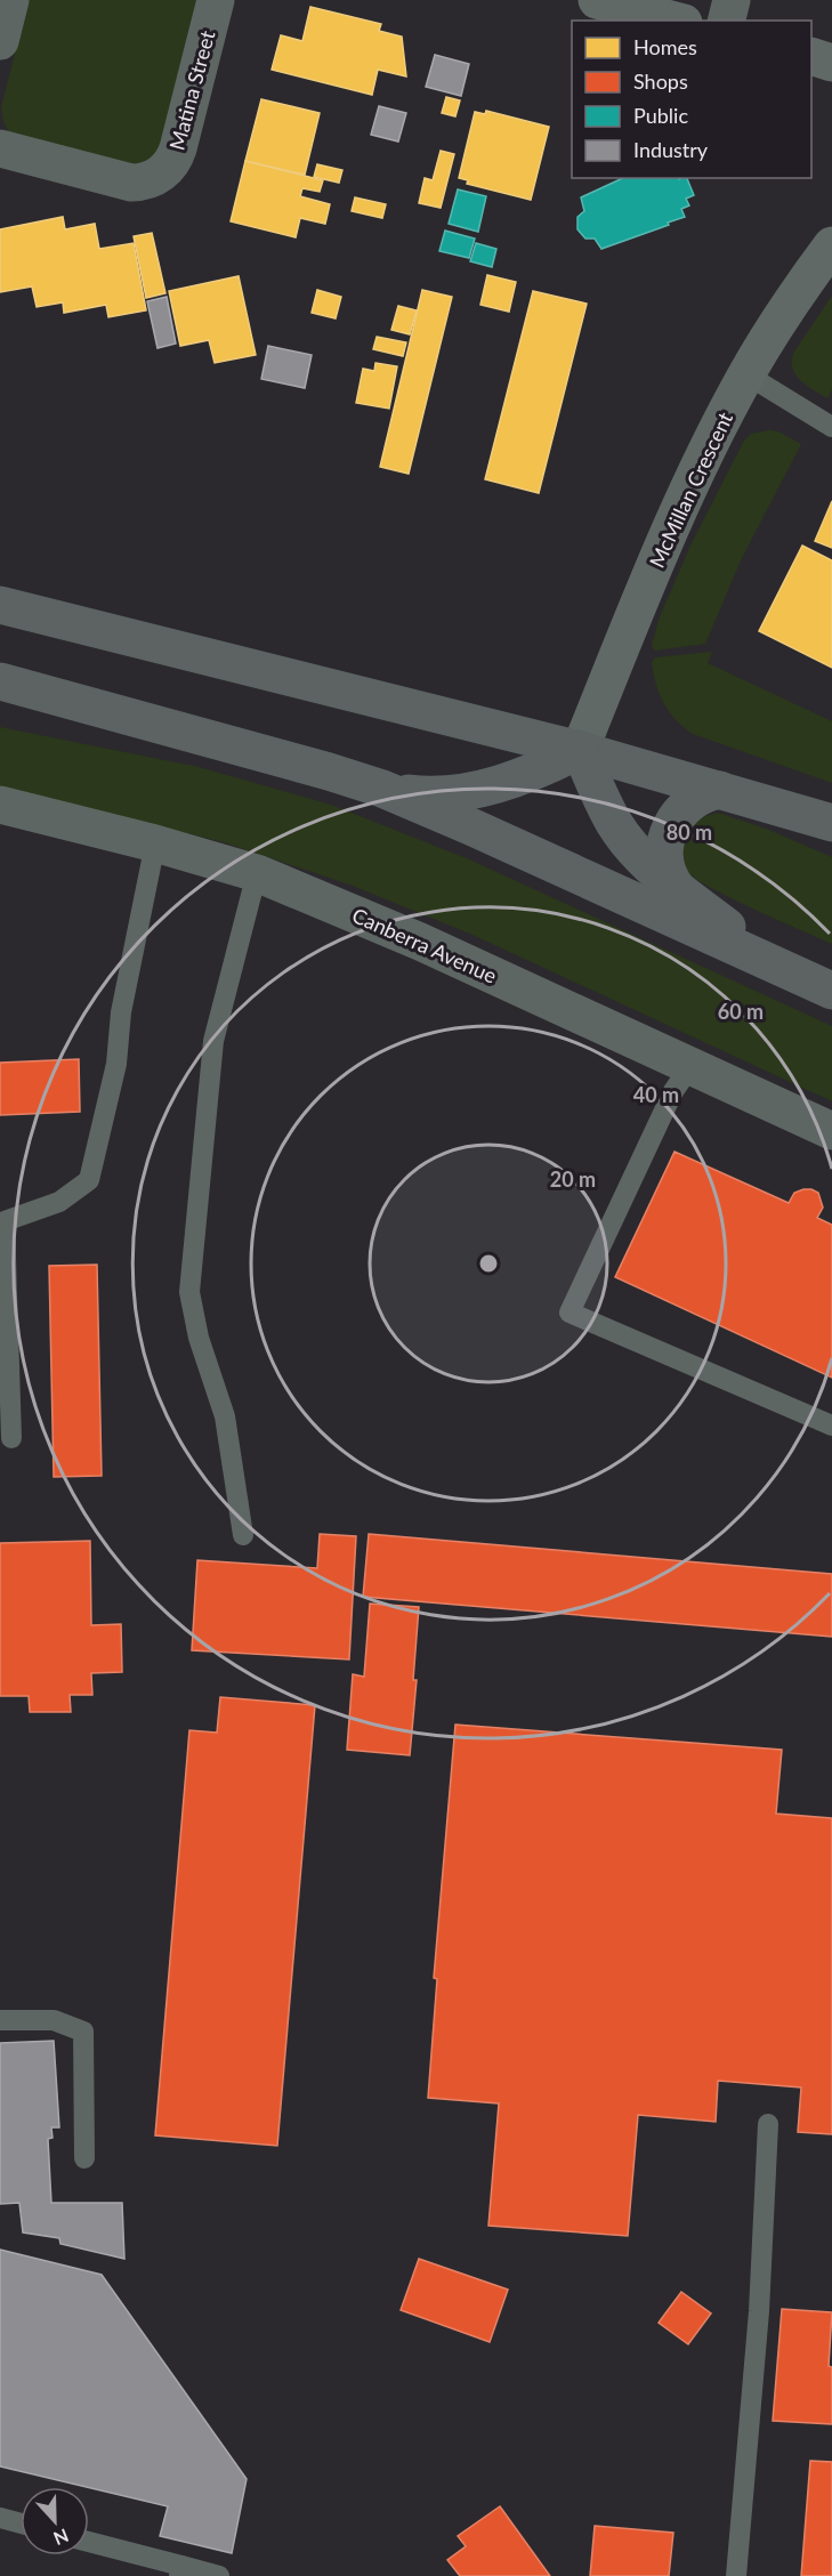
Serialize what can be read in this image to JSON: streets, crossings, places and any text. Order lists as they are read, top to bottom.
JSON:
{
  "streets": {
    "street": ["Matina Street", "McMillan Crescent", "Canberra Avenue"]
  },
  "legend": [
    "Homes",
    "Shops",
    "Public",
    "Industry"
  ],
  "north": "bottom",
  "rings": [
    "80 m",
    "60 m",
    "40 m",
    "20 m"
  ]
}
